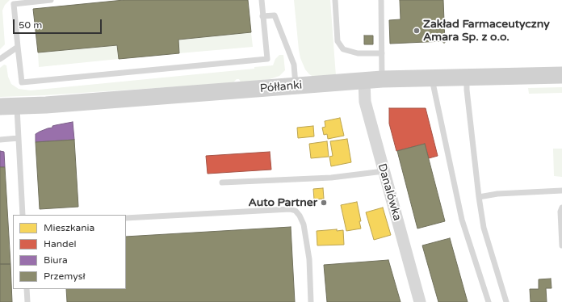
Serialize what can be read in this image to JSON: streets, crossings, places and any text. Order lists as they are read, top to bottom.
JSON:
{
  "streets": {
    "street": ["Półłanki", "Danalówka"]
  },
  "crossings": [
    ["Półłanki", "Danalówka"]
  ],
  "places": ["Zakład Farmaceutyczny Amara Sp. z o.o.", "Auto Partner"],
  "legend": [
    "Mieszkania",
    "Handel",
    "Biura",
    "Przemysł"
  ],
  "scale_bar": "50 m"
}
